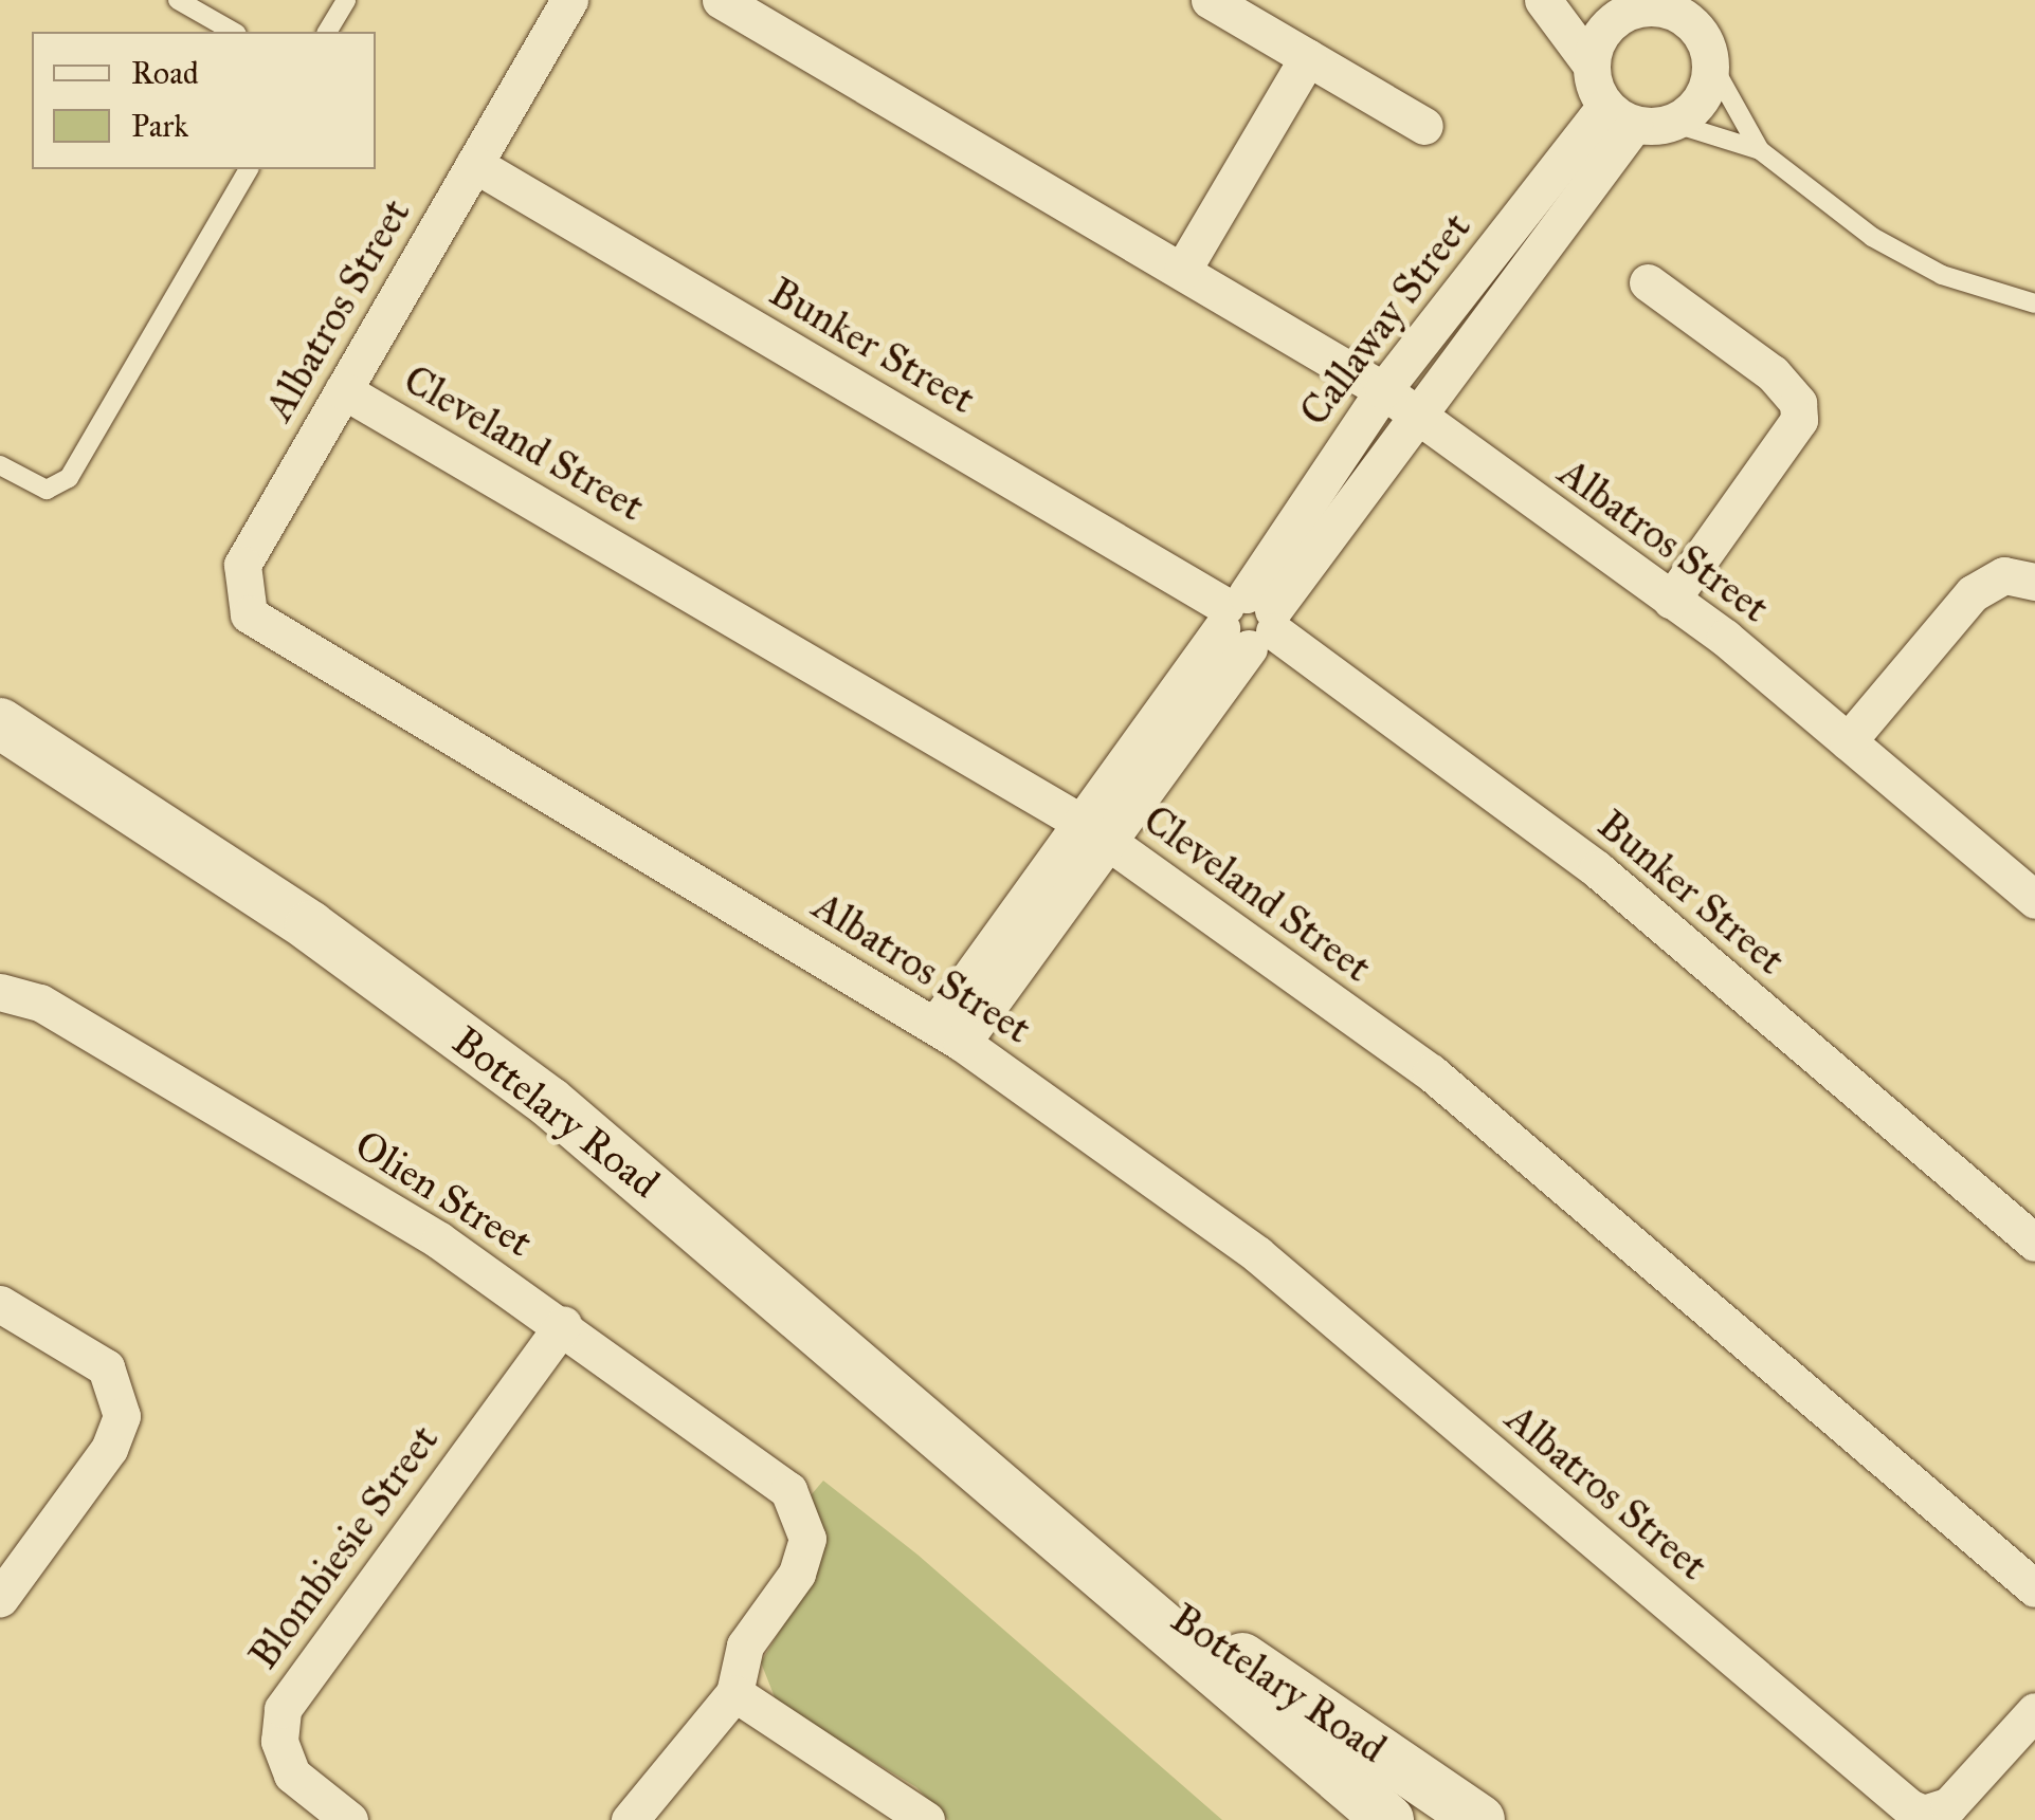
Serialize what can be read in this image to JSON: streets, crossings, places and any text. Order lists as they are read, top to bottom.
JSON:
{
  "streets": {
    "main road": ["Bottelary Road"],
    "street": [
      "Albatros Street",
      "Callaway Street",
      "Bunker Street",
      "Cleveland Street",
      "Olien Street",
      "Blombiesie Street"
    ]
  },
  "crossings": [
    ["Albatros Street", "Callaway Street"],
    ["Albatros Street", "Bunker Street"],
    ["Albatros Street", "Cleveland Street"],
    ["Callaway Street", "Bunker Street"],
    ["Callaway Street", "Cleveland Street"],
    ["Olien Street", "Blombiesie Street"]
  ],
  "legend": ["Road", "Park"]
}
